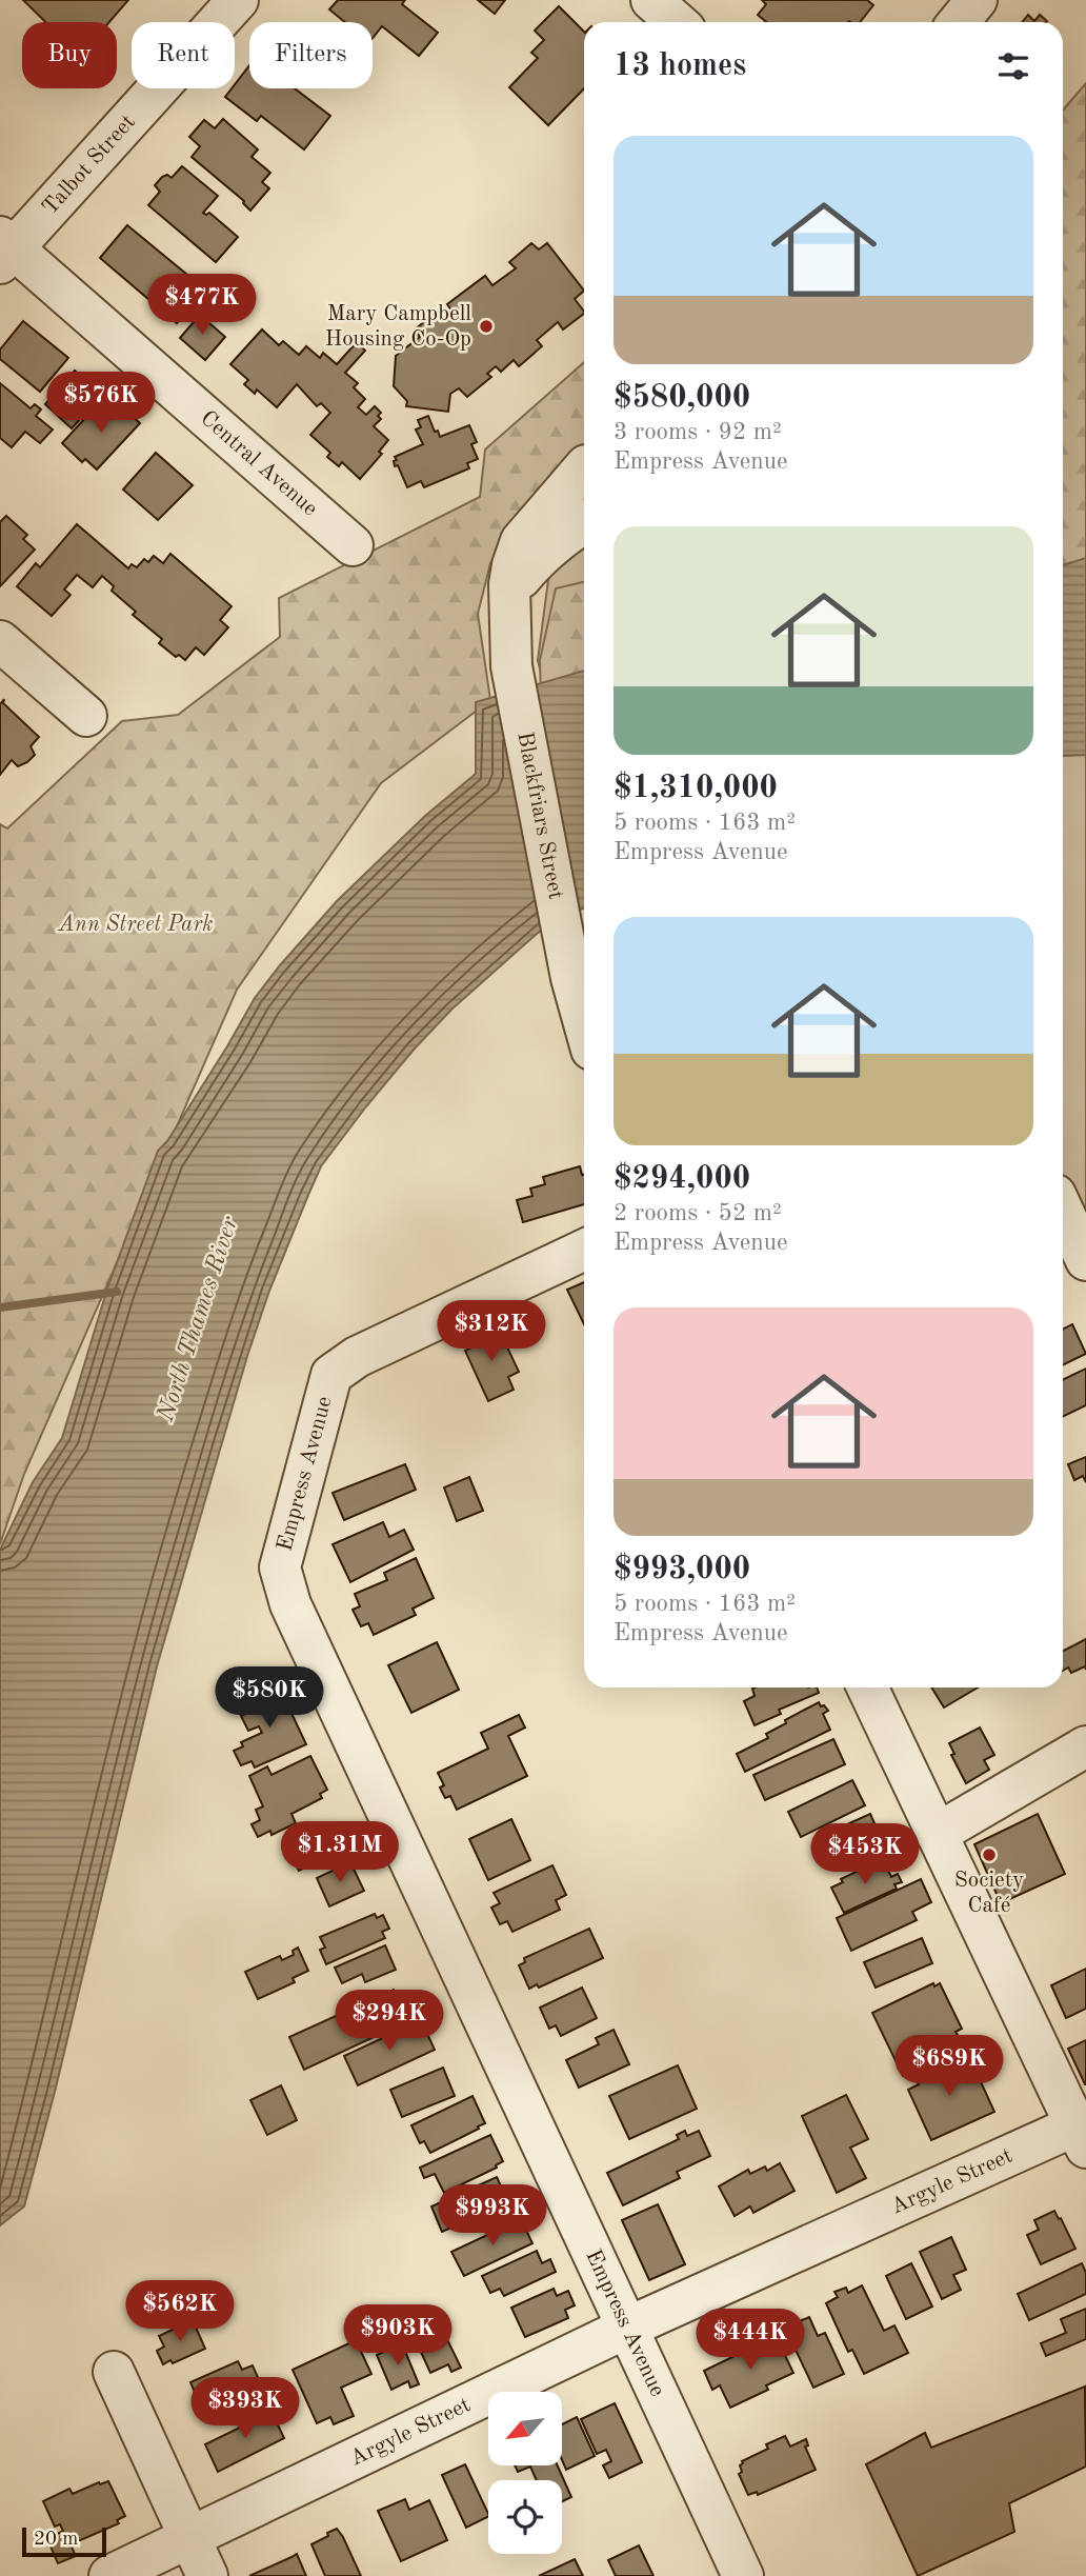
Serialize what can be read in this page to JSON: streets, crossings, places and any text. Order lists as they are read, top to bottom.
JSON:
{
  "streets": {
    "street": [
      "Talbot Street",
      "Central Avenue",
      "Blackfriars Street",
      "Empress Avenue",
      "Argyle Street"
    ]
  },
  "crossings": [
    ["Talbot Street", "Central Avenue"],
    ["Empress Avenue", "Argyle Street"]
  ],
  "water": ["North Thames River"],
  "parks": ["Ann Street Park"],
  "places": ["Mary Campbell Housing Co-Op", "Society Café"],
  "scale_bar": "20 m",
  "north": "bottom left",
  "page": {
    "chip": ["Buy", "Rent", "Filters"],
    "heading": "13 homes",
    "list": [
      {
        "name": "$580,000",
        "note": "3 rooms · 92 m² · Empress Avenue"
      },
      {
        "name": "$1,310,000",
        "note": "5 rooms · 163 m² · Empress Avenue"
      },
      {
        "name": "$294,000",
        "note": "2 rooms · 52 m² · Empress Avenue"
      },
      {
        "name": "$993,000",
        "note": "5 rooms · 163 m² · Empress Avenue"
      }
    ],
    "price": [
      "$477K",
      "$576K",
      "$312K",
      "$580K",
      "$1.31M",
      "$453K",
      "$294K",
      "$689K",
      "$993K",
      "$562K",
      "$903K",
      "$444K",
      "$393K"
    ],
    "scale": "20 m"
  }
}
